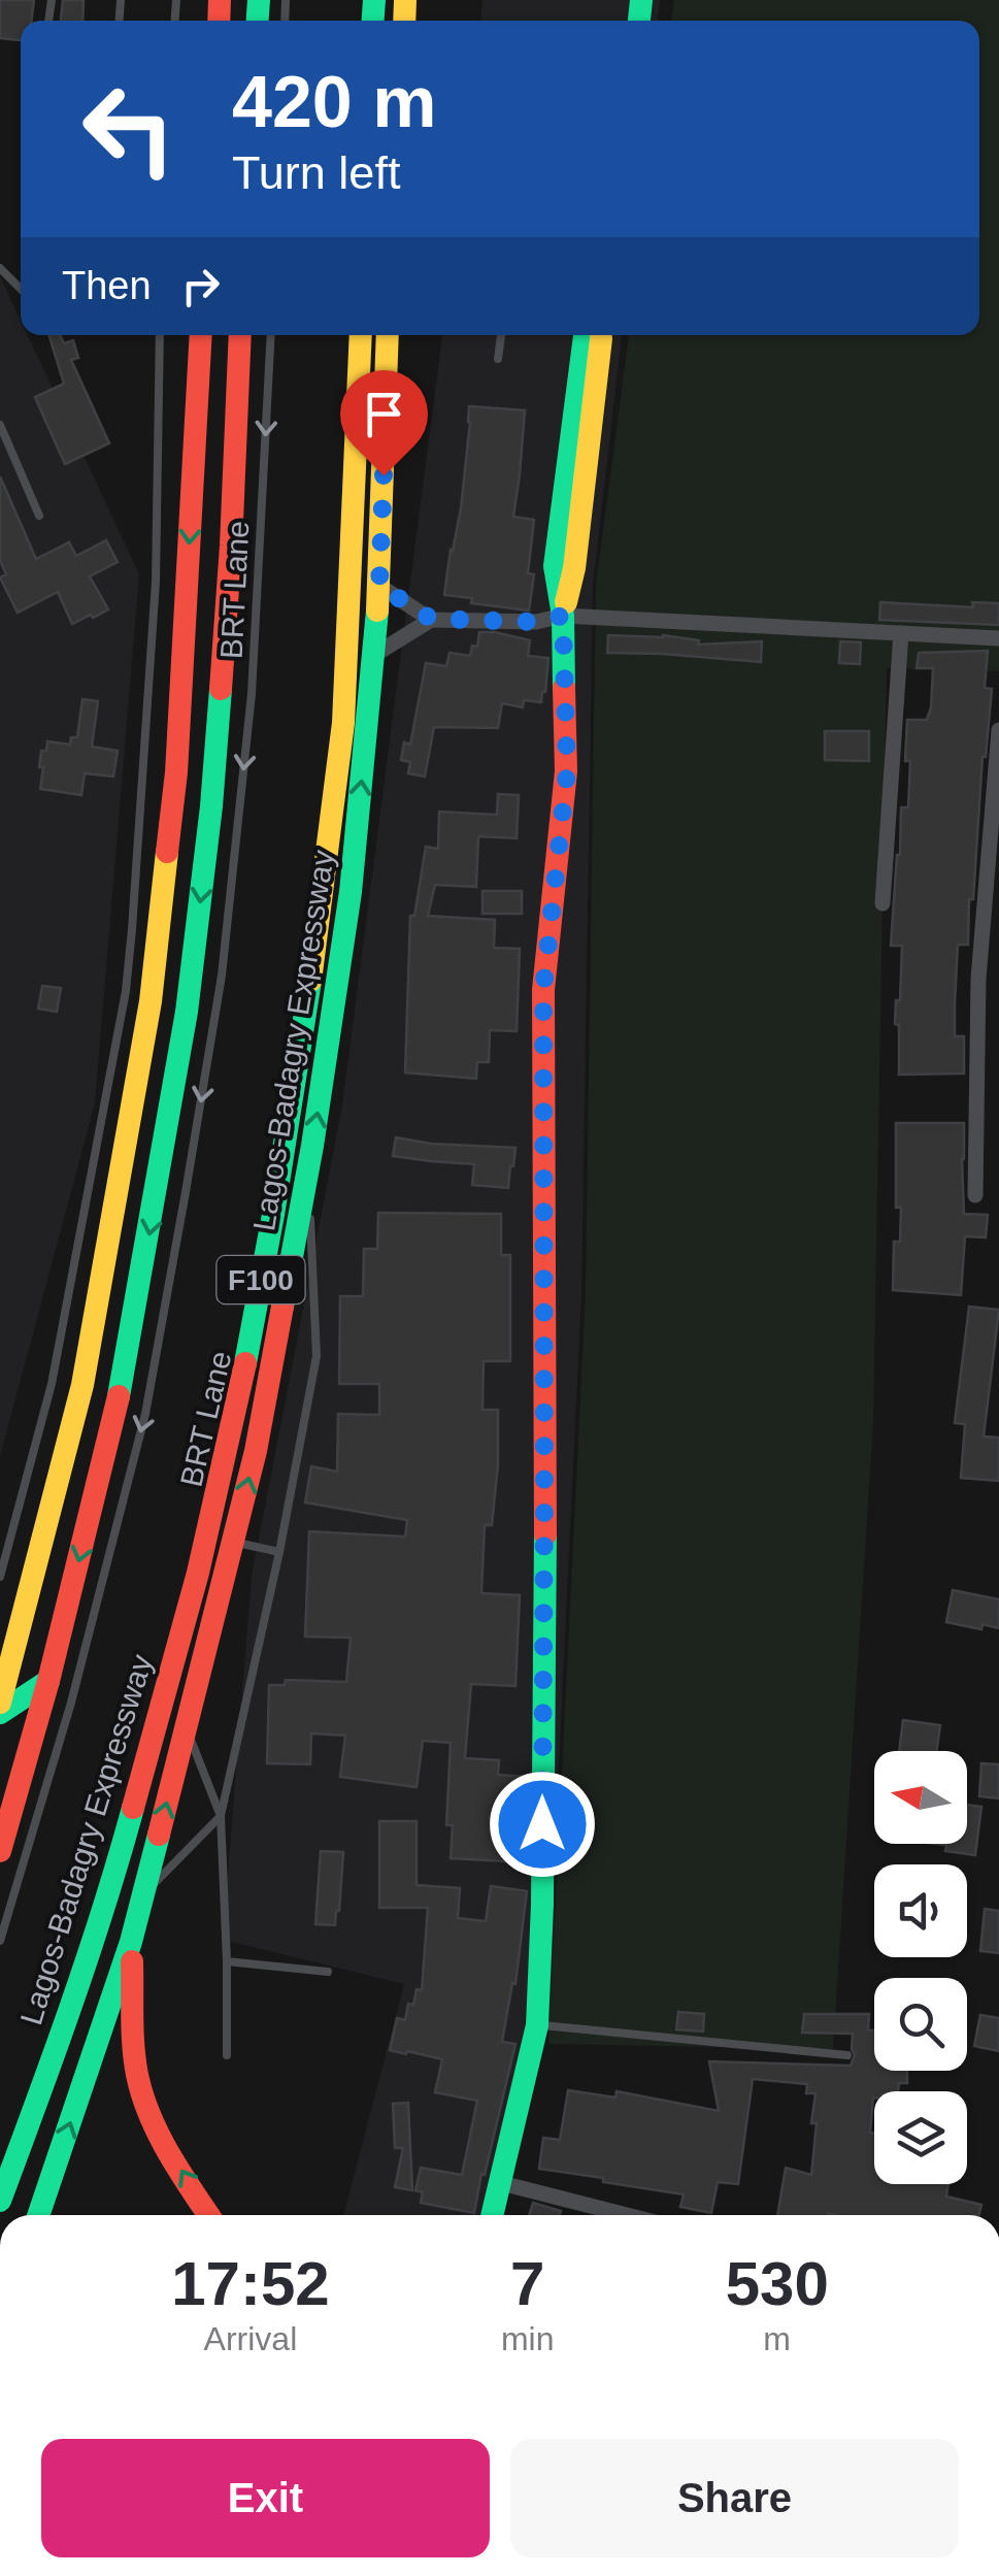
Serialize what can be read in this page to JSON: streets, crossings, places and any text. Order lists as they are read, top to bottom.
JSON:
{
  "streets": {
    "main road": ["Lagos-Badagry Expressway", "F100"],
    "lane": ["BRT Lane"]
  },
  "one_way": ["BRT Lane"],
  "north": "left",
  "page": {
    "turn": ["420 m", "Turn left"],
    "then": "Then",
    "eta": [
      "17:52",
      "Arrival",
      "7",
      "min",
      "530",
      "m"
    ],
    "buttons": ["Exit", "Share"]
  }
}
